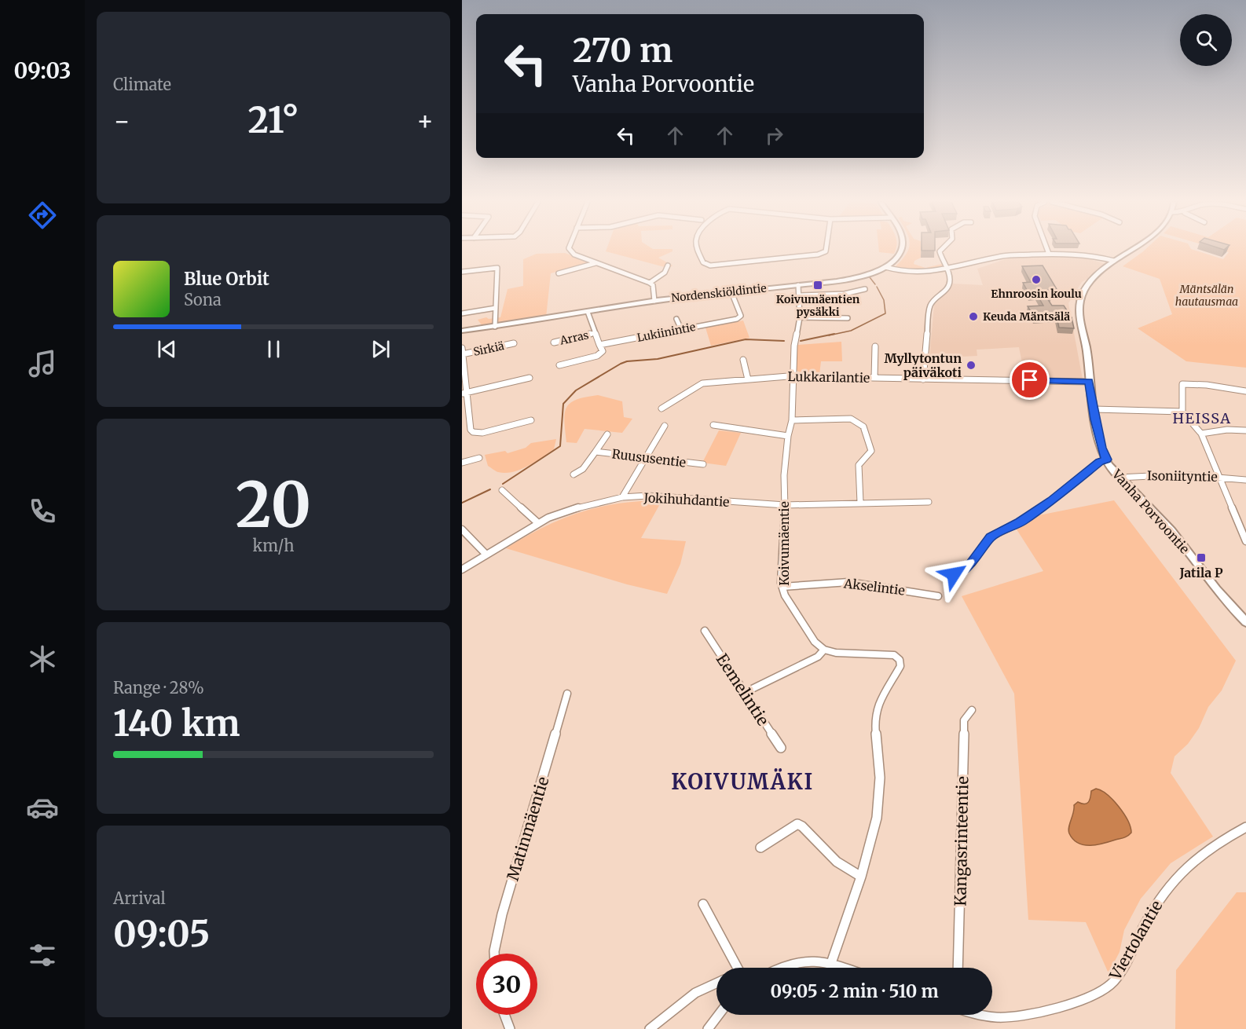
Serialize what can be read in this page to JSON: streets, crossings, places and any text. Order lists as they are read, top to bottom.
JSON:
{
  "streets": {
    "main road": ["Nordenskiöldintie", "Vanha Porvoontie"],
    "street": [
      "Lukiinintie",
      "Arras",
      "Sirkiä",
      "Lukkarilantie",
      "Ruususentie",
      "Isoniityntie",
      "Jokihuhdantie",
      "Koivumäentie",
      "Akselintie",
      "Eemelintie",
      "Matinmäentie",
      "Kangasrinteentie",
      "Viertolantie"
    ]
  },
  "crossings": [
    ["Nordenskiöldintie", "Lukiinintie"],
    ["Nordenskiöldintie", "Koivumäentie"],
    ["Lukkarilantie", "Vanha Porvoontie"],
    ["Lukkarilantie", "Koivumäentie"],
    ["Isoniityntie", "Vanha Porvoontie"],
    ["Jokihuhdantie", "Koivumäentie"],
    ["Koivumäentie", "Akselintie"]
  ],
  "districts": ["HEISSA", "KOIVUMÄKI"],
  "parks": ["Mäntsälän hautausmaa"],
  "places": {
    "other": ["Ehnroosin koulu", "Keuda Mäntsälä", "Myllytontun päiväkoti"],
    "transit": ["Koivumäentien pysäkki", "Jatila P"]
  },
  "page": {
    "tabs": "09:03",
    "tile": [
      "Climate",
      ["20", "km/h"],
      ["Range · 28%", "140 km"],
      ["Arrival", "09:05"]
    ],
    "turn": ["270 m", "Vanha Porvoontie"],
    "heat": ["−", "21°", "+"],
    "song": ["Blue Orbit", "Sona"],
    "limit": "30",
    "trip": "09:05 · 2 min · 510 m"
  }
}
